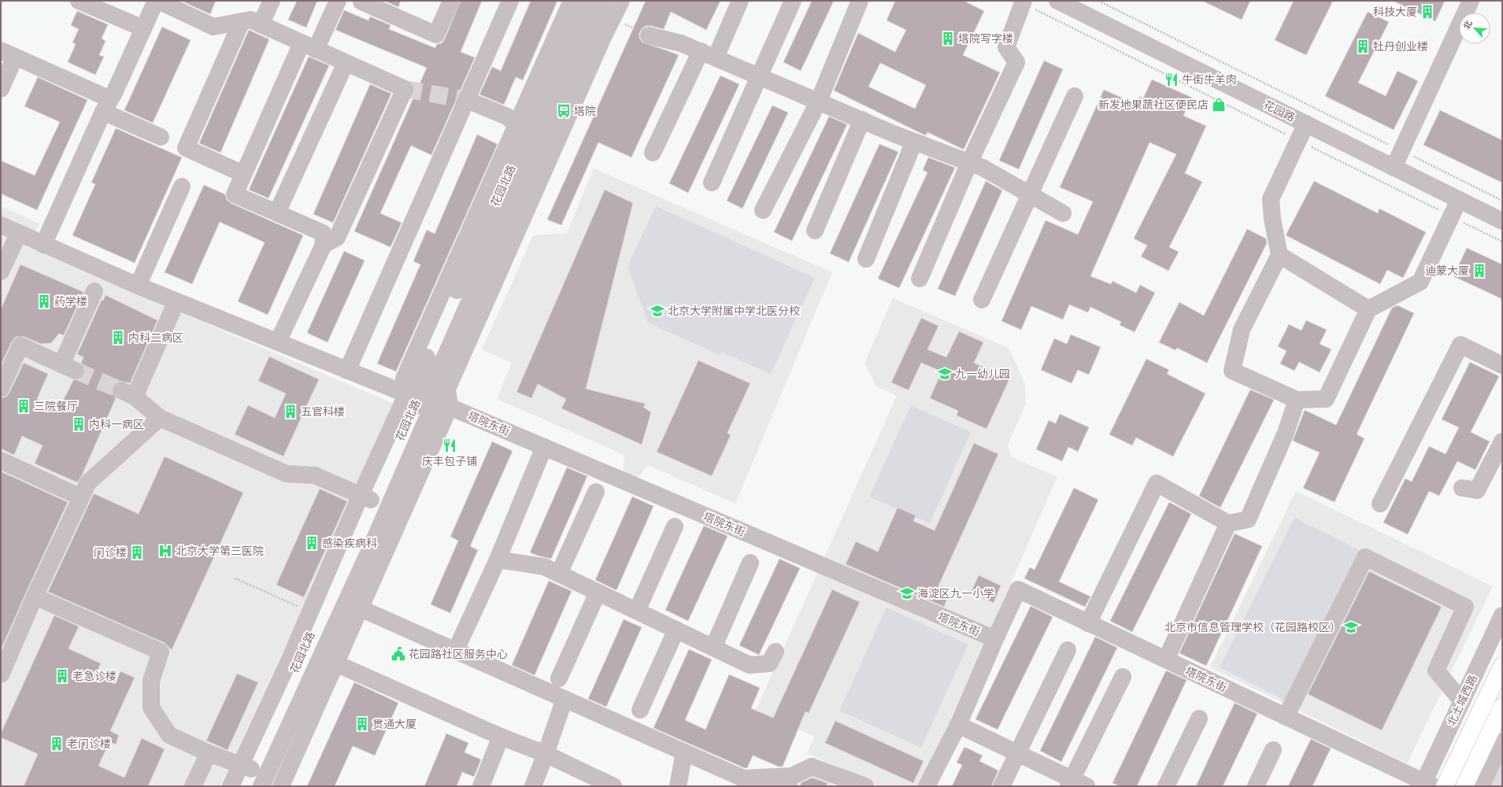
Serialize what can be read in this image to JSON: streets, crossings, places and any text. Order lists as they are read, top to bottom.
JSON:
{
  "streets": {
    "main road": ["北土城西路"],
    "street": ["花园路", "花园北路", "塔院东街"]
  },
  "crossings": [
    ["花园北路", "塔院东街"],
    ["塔院东街", "北土城西路"]
  ],
  "places": {
    "building": [
      "科技大厦",
      "塔院写字楼",
      "牡丹创业楼",
      "迪蒙大厦",
      "药学楼",
      "内科二病区",
      "三院餐厅",
      "五官科楼",
      "内科一病区",
      "感染疾病科",
      "门诊楼",
      "老急诊楼",
      "贯通大厦",
      "老门诊楼"
    ],
    "restaurant": ["牛街牛羊肉", "庆丰包子铺"],
    "shop": ["新发地果蔬社区便民店"],
    "bus stop": ["塔院"],
    "school or university": [
      "北京大学附属中学北医分校",
      "九一幼儿园",
      "海淀区九一小学",
      "北京市信息管理学校（花园路校区）"
    ],
    "hospital": ["北京大学第三医院"],
    "public building": ["花园路社区服务中心"]
  },
  "north": "top left"
}
